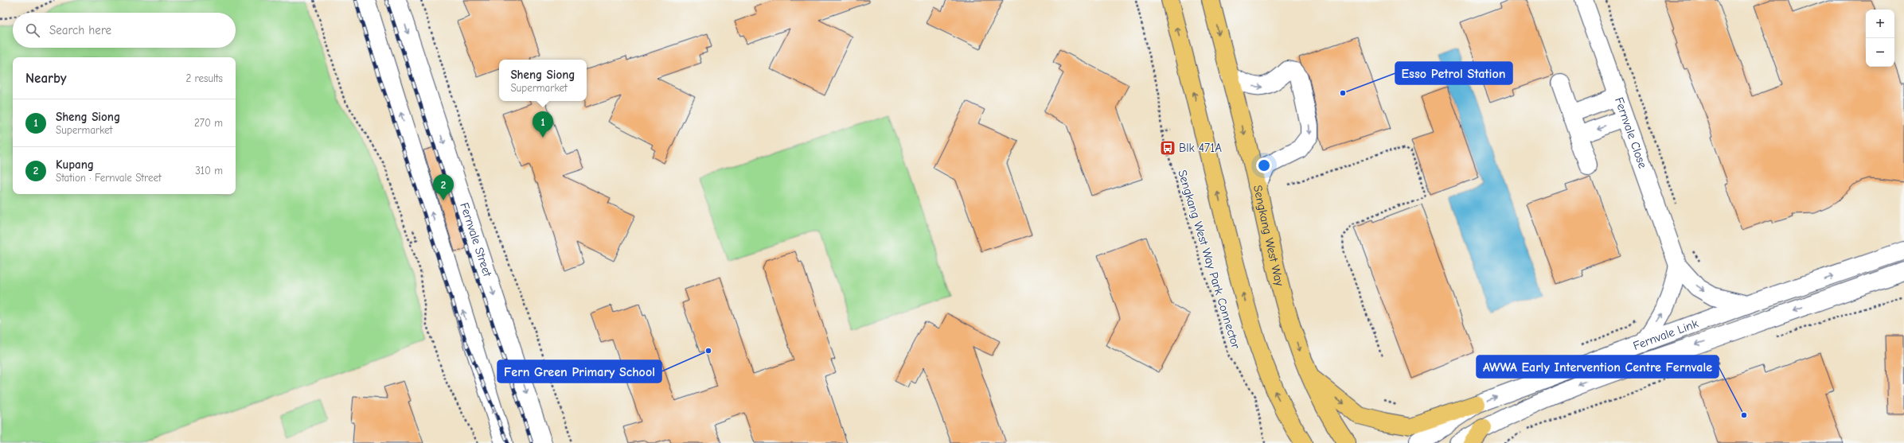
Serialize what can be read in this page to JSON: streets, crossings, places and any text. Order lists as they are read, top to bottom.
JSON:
{
  "streets": {
    "main road": ["Sengkang West Way"],
    "street": ["Fernvale Close", "Fernvale Street", "Fernvale Link"],
    "path": ["Sengkang West Way Park Connector"]
  },
  "crossings": [
    ["Fernvale Close", "Fernvale Link"]
  ],
  "places": {
    "other": ["Esso Petrol Station", "Fern Green Primary School", "AWWA Early Intervention Centre Fernvale"],
    "bus stop": ["Blk 471A"]
  },
  "page": {
    "map_buttons": ["+", "−"],
    "search": "Search here",
    "heading": ["Nearby", "2 results"],
    "popup": ["Sheng Siong", "Supermarket"],
    "list": [
      {
        "mark": "1",
        "name": "Sheng Siong",
        "note": "Supermarket",
        "value": "270 m"
      },
      {
        "mark": "2",
        "name": "Kupang",
        "note": "Station · Fernvale Street",
        "value": "310 m"
      }
    ],
    "pins": ["1", "2"]
  }
}
